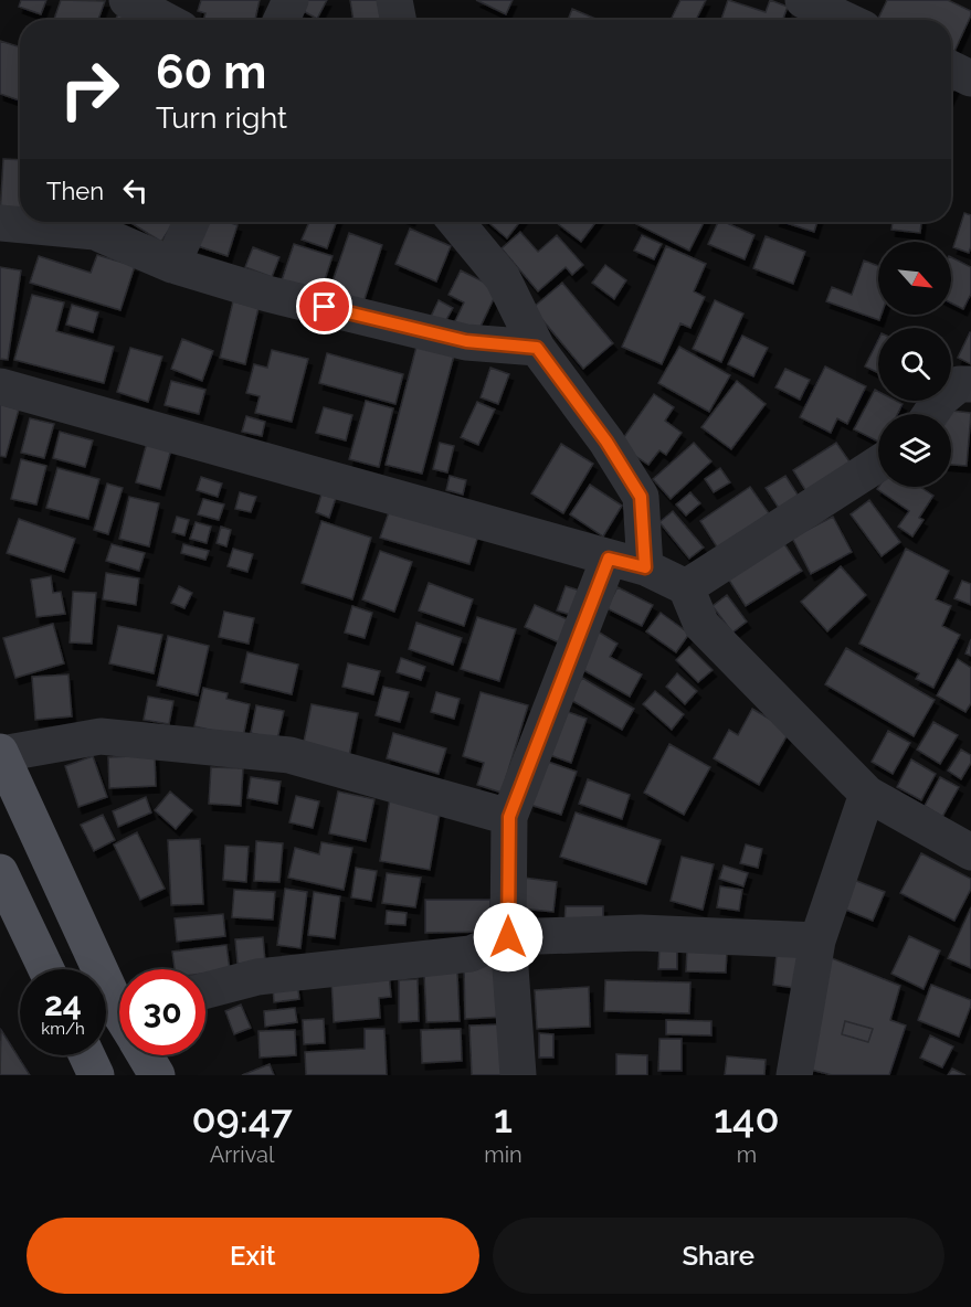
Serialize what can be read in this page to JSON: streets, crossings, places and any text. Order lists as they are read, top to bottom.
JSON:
{
  "north": "bottom right",
  "page": {
    "turn": ["60 m", "Turn right"],
    "then": "Then",
    "speed": "24 km/h",
    "limit": "30",
    "eta": [
      "09:47",
      "Arrival",
      "1",
      "min",
      "140",
      "m"
    ],
    "buttons": ["Exit", "Share"]
  }
}
